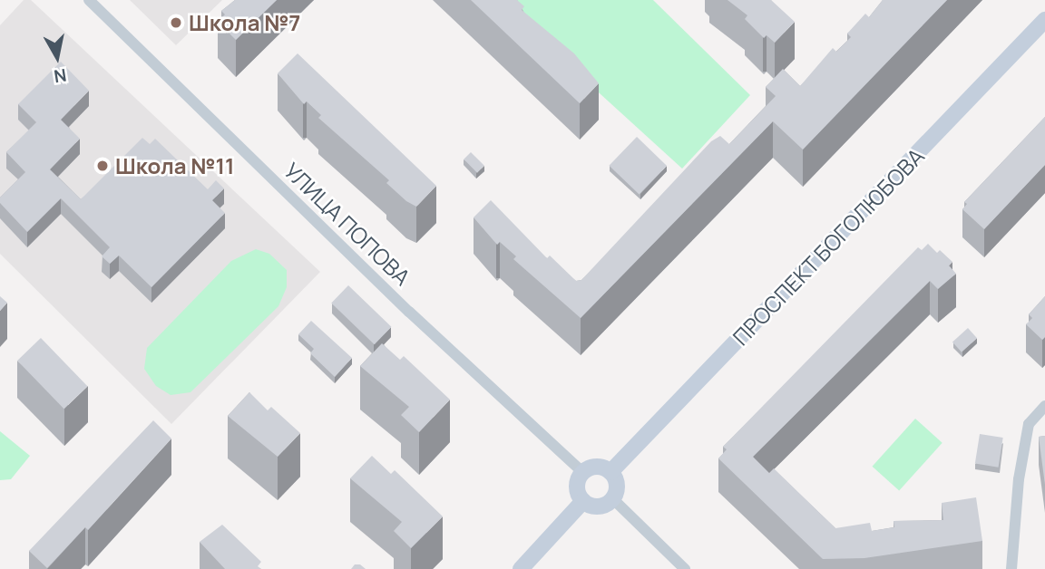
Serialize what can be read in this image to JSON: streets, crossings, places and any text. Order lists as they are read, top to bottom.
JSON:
{
  "streets": {
    "main road": ["ПРОСПЕКТ БОГОЛЮБОВА"],
    "street": ["УЛИЦА ПОПОВА"]
  },
  "crossings": [
    ["УЛИЦА ПОПОВА", "ПРОСПЕКТ БОГОЛЮБОВА"]
  ],
  "places": ["Школа №7", "Школа №11"],
  "north": "bottom"
}
